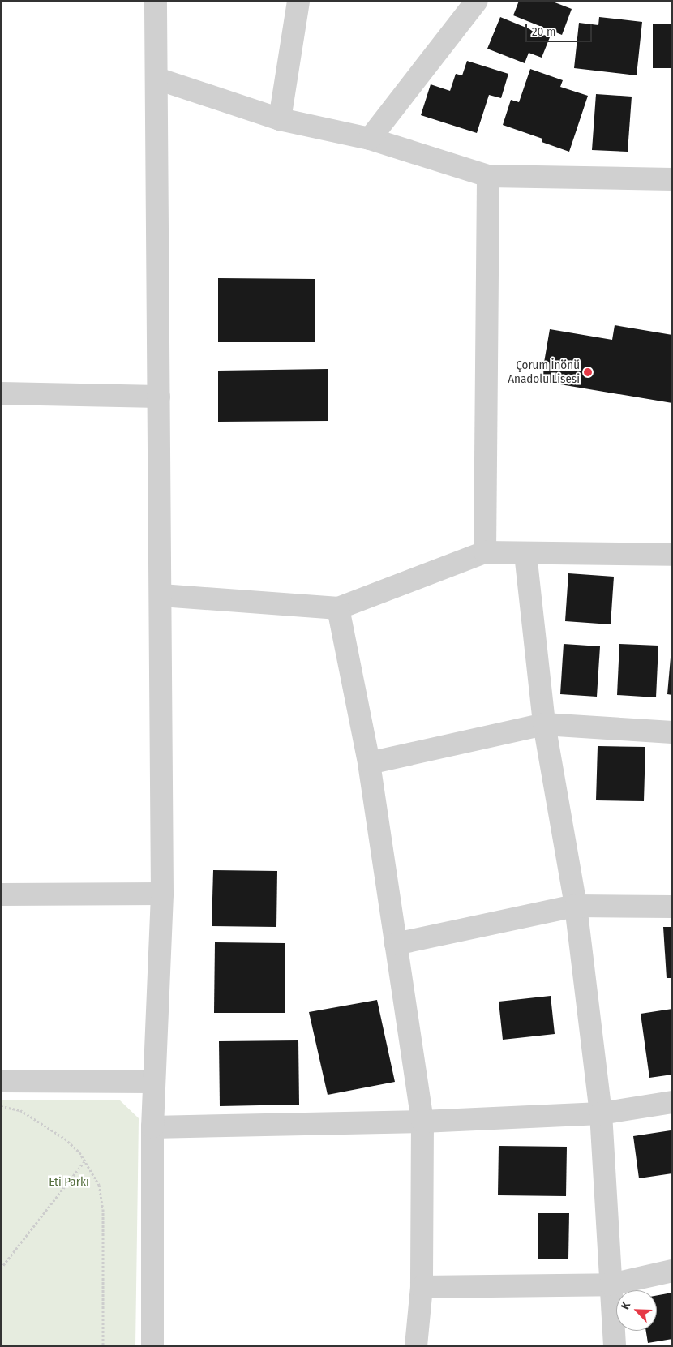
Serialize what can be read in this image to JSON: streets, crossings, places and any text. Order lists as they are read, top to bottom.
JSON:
{
  "parks": ["Eti Parkı"],
  "places": ["Çorum İnönü Anadolu Lisesi"],
  "scale_bar": "20 m",
  "north": "top left"
}
